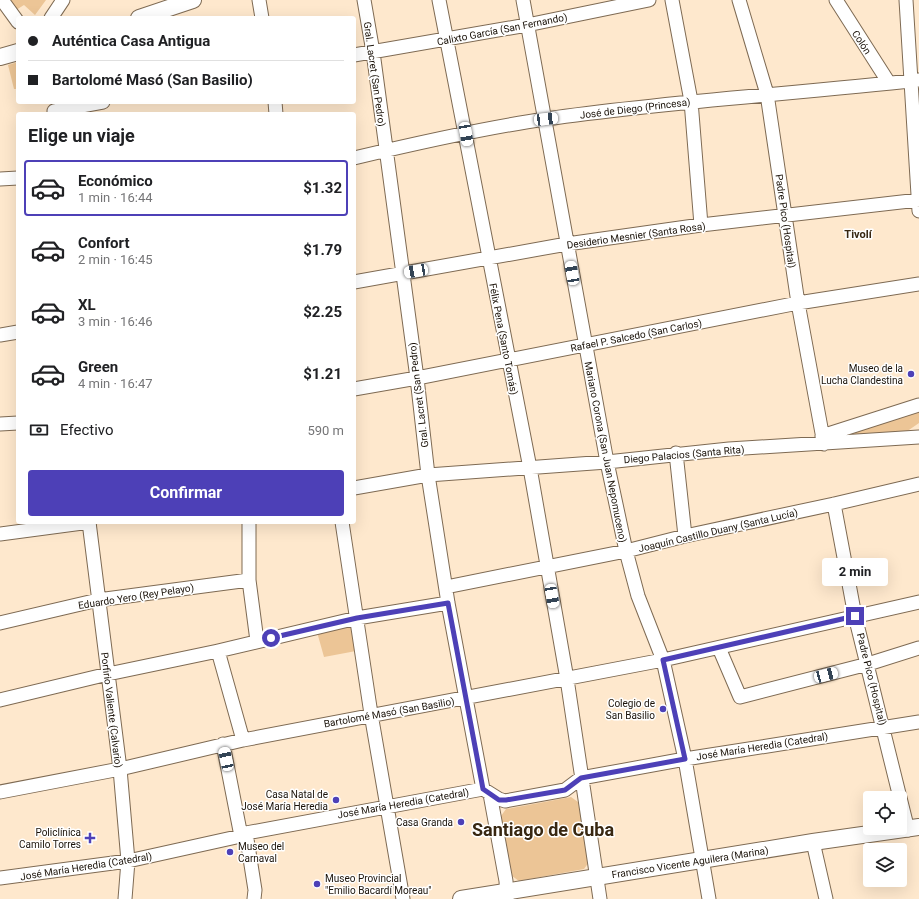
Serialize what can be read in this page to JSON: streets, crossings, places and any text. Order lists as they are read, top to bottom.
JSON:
{
  "streets": {
    "main road": ["Francisco Vicente Aguilera (Marina)"],
    "street": [
      "Calixto García (San Fernando)",
      "Colón",
      "Gral. Lacret (San Pedro)",
      "José de Diego (Princesa)",
      "Padre Pico (Hospital)",
      "Desiderio Mesnier (Santa Rosa)",
      "Rafael P. Salcedo (San Carlos)",
      "Félix Pena (Santo Tomás)",
      "Mariano Corona (San Juan Nepomuceno)",
      "Diego Palacios (Santa Rita)",
      "Joaquín Castillo Duany (Santa Lucía)",
      "Eduardo Yero (Rey Pelayo)",
      "Porfirio Valiente (Calvario)",
      "Bartolomé Masó (San Basilio)",
      "José María Heredia (Catedral)"
    ]
  },
  "crossings": [
    ["Calixto García (San Fernando)", "Gral. Lacret (San Pedro)"],
    ["Calixto García (San Fernando)", "Félix Pena (Santo Tomás)"],
    ["Calixto García (San Fernando)", "Mariano Corona (San Juan Nepomuceno)"],
    ["Colón", "José de Diego (Princesa)"],
    ["Gral. Lacret (San Pedro)", "José de Diego (Princesa)"],
    ["Gral. Lacret (San Pedro)", "Desiderio Mesnier (Santa Rosa)"],
    ["Gral. Lacret (San Pedro)", "Rafael P. Salcedo (San Carlos)"],
    ["Gral. Lacret (San Pedro)", "Diego Palacios (Santa Rita)"],
    ["Gral. Lacret (San Pedro)", "Joaquín Castillo Duany (Santa Lucía)"],
    ["Gral. Lacret (San Pedro)", "Bartolomé Masó (San Basilio)"],
    ["Gral. Lacret (San Pedro)", "José María Heredia (Catedral)"],
    ["Gral. Lacret (San Pedro)", "Francisco Vicente Aguilera (Marina)"],
    ["José de Diego (Princesa)", "Padre Pico (Hospital)"],
    ["José de Diego (Princesa)", "Félix Pena (Santo Tomás)"],
    ["José de Diego (Princesa)", "Mariano Corona (San Juan Nepomuceno)"],
    ["Padre Pico (Hospital)", "Desiderio Mesnier (Santa Rosa)"],
    ["Padre Pico (Hospital)", "Rafael P. Salcedo (San Carlos)"],
    ["Padre Pico (Hospital)", "Diego Palacios (Santa Rita)"],
    ["Padre Pico (Hospital)", "Joaquín Castillo Duany (Santa Lucía)"],
    ["Padre Pico (Hospital)", "Bartolomé Masó (San Basilio)"],
    ["Padre Pico (Hospital)", "José María Heredia (Catedral)"],
    ["Padre Pico (Hospital)", "Francisco Vicente Aguilera (Marina)"],
    ["Desiderio Mesnier (Santa Rosa)", "Félix Pena (Santo Tomás)"],
    ["Desiderio Mesnier (Santa Rosa)", "Mariano Corona (San Juan Nepomuceno)"],
    ["Rafael P. Salcedo (San Carlos)", "Félix Pena (Santo Tomás)"],
    ["Rafael P. Salcedo (San Carlos)", "Mariano Corona (San Juan Nepomuceno)"],
    ["Félix Pena (Santo Tomás)", "Diego Palacios (Santa Rita)"],
    ["Félix Pena (Santo Tomás)", "Joaquín Castillo Duany (Santa Lucía)"],
    ["Félix Pena (Santo Tomás)", "Bartolomé Masó (San Basilio)"],
    ["Félix Pena (Santo Tomás)", "José María Heredia (Catedral)"],
    ["Félix Pena (Santo Tomás)", "Francisco Vicente Aguilera (Marina)"],
    ["Mariano Corona (San Juan Nepomuceno)", "Diego Palacios (Santa Rita)"],
    ["Mariano Corona (San Juan Nepomuceno)", "Joaquín Castillo Duany (Santa Lucía)"],
    ["Mariano Corona (San Juan Nepomuceno)", "Bartolomé Masó (San Basilio)"],
    ["Mariano Corona (San Juan Nepomuceno)", "José María Heredia (Catedral)"],
    ["Mariano Corona (San Juan Nepomuceno)", "Francisco Vicente Aguilera (Marina)"],
    ["Eduardo Yero (Rey Pelayo)", "Porfirio Valiente (Calvario)"],
    ["Porfirio Valiente (Calvario)", "Bartolomé Masó (San Basilio)"],
    ["Porfirio Valiente (Calvario)", "José María Heredia (Catedral)"]
  ],
  "districts": ["Tivolí", "Santiago de Cuba"],
  "places": {
    "other": [
      "Museo de la Lucha Clandestina",
      "Colegio de San Basilio",
      "Casa Natal de José María Heredia",
      "Casa Granda",
      "Museo del Carnaval",
      "Museo Provincial \"Emilio Bacardí Moreau\""
    ],
    "health": ["Policlínica Camilo Torres"]
  },
  "page": {
    "banner": ["Auténtica Casa Antigua", "Bartolomé Masó (San Basilio)"],
    "heading": "Elige un viaje",
    "list": [
      {
        "name": "Económico",
        "note": "1 min · 16:44",
        "value": "$1.32"
      },
      {
        "name": "Confort",
        "note": "2 min · 16:45",
        "value": "$1.79"
      },
      {
        "name": "XL",
        "note": "3 min · 16:46",
        "value": "$2.25"
      },
      {
        "name": "Green",
        "note": "4 min · 16:47",
        "value": "$1.21"
      }
    ],
    "pay": ["Efectivo", "590 m"],
    "buttons": "Confirmar",
    "bubble": "2 min"
  }
}
